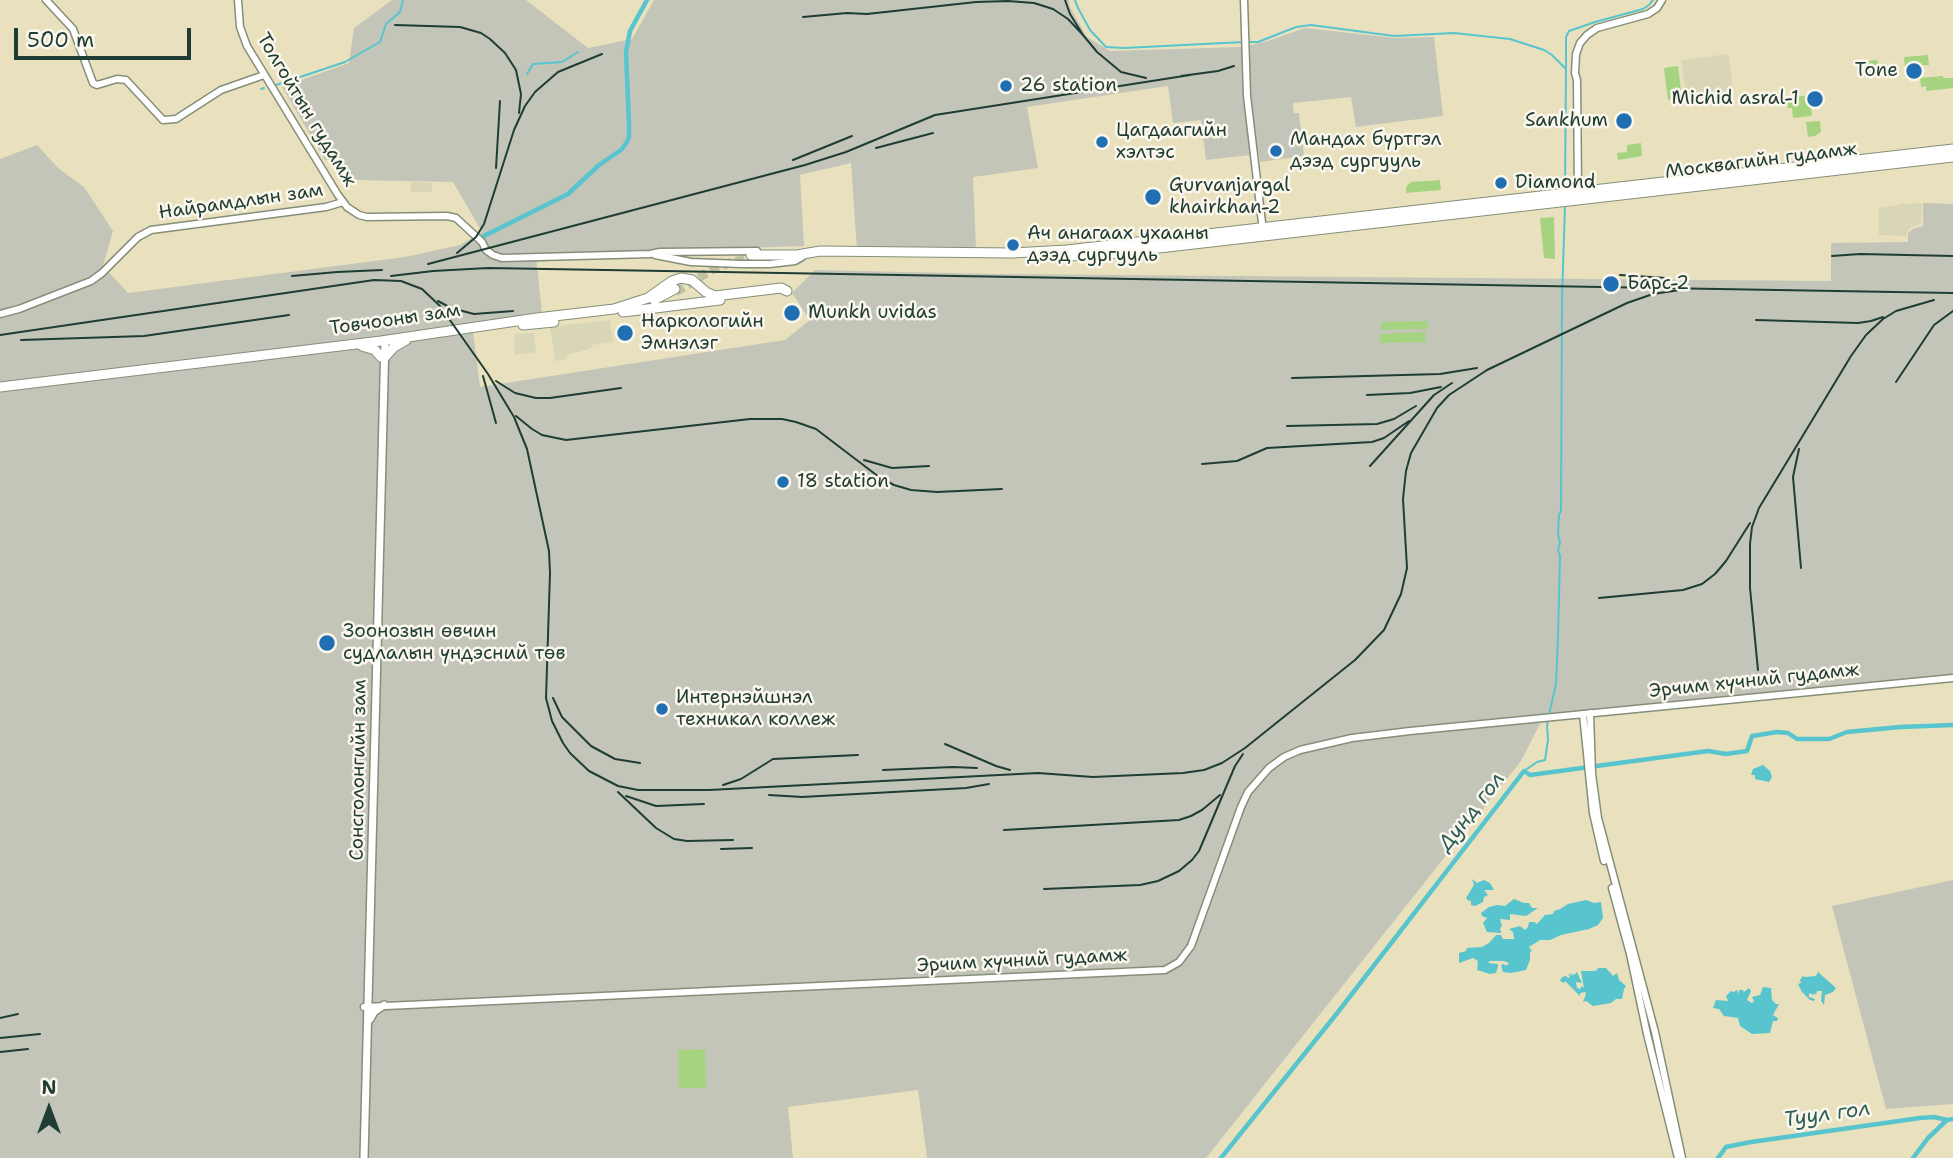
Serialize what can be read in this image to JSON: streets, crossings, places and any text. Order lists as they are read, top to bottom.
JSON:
{
  "streets": {
    "highway": ["Москвагийн гудамж", "Товчооны зам"],
    "main road": [
      "Толгойтын гудамж",
      "Найрамдлын зам",
      "Эрчим хүчний гудамж",
      "Сонсголонгийн зам"
    ]
  },
  "crossings": [
    ["Толгойтын гудамж", "Москвагийн гудамж"],
    ["Толгойтын гудамж", "Найрамдлын зам"],
    ["Товчооны зам", "Сонсголонгийн зам"],
    ["Эрчим хүчний гудамж", "Сонсголонгийн зам"]
  ],
  "water": ["Дунд гол", "Туул гол"],
  "places": [
    "Tone",
    "26 station",
    "Michid asral-1",
    "Sankhum",
    "Цагдаагийн хэлтэс",
    "Мандах бүртгэл дээд сургууль",
    "Diamond",
    "Gurvanjargal khairkhan-2",
    "Ач анагаах ухааны дээд сургууль",
    "Барс-2",
    "Munkh uvidas",
    "Наркологийн Эмнэлэг",
    "18 station",
    "Зоонозын өвчин судлалын үндэсний төв",
    "Интернэйшнэл техникал коллеж"
  ],
  "scale_bar": "500 m",
  "north": "top"
}
